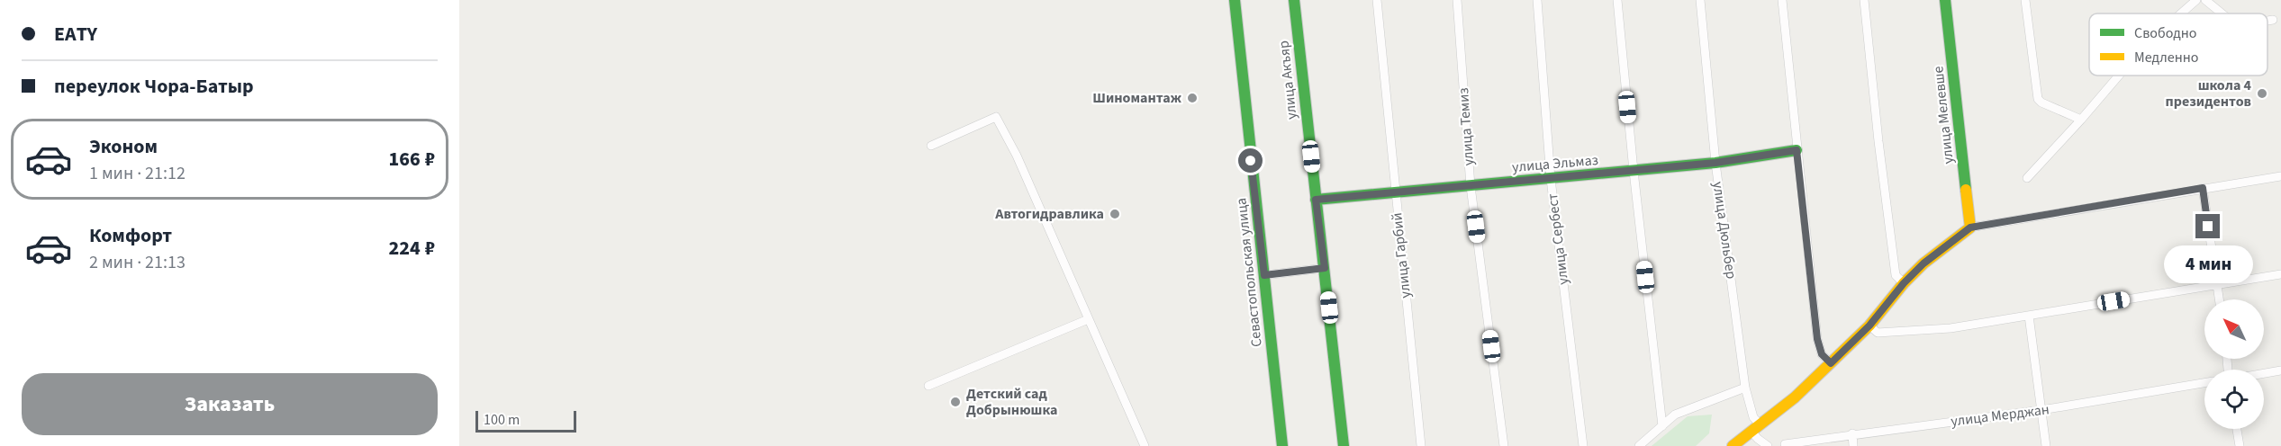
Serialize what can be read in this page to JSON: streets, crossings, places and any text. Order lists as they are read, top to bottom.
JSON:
{
  "streets": {
    "street": [
      "улица Акъяр",
      "улица Мелевше",
      "улица Темиз",
      "улица Эльмаз",
      "улица Дюльбер",
      "улица Сербест",
      "улица Гарбий",
      "Севастопольская улица",
      "улица Мерджан"
    ]
  },
  "crossings": [
    ["улица Акъяр", "улица Эльмаз"],
    ["улица Темиз", "улица Эльмаз"],
    ["улица Эльмаз", "улица Дюльбер"],
    ["улица Эльмаз", "улица Сербест"],
    ["улица Эльмаз", "улица Гарбий"]
  ],
  "places": [
    "школа 4 президентов",
    "Шиномантаж",
    "Автогидравлика",
    "Детский сад Добрынюшка"
  ],
  "legend": ["Свободно", "Медленно"],
  "scale_bar": "100 m",
  "north": "top left",
  "page": {
    "banner": ["EАTY", "переулок Чора-Батыр"],
    "list": [
      {
        "name": "Эконом",
        "note": "1 мин · 21:12",
        "value": "166 ₽"
      },
      {
        "name": "Комфорт",
        "note": "2 мин · 21:13",
        "value": "224 ₽"
      }
    ],
    "bubble": "4 мин",
    "buttons": "Заказать",
    "scale": "100 m"
  }
}
